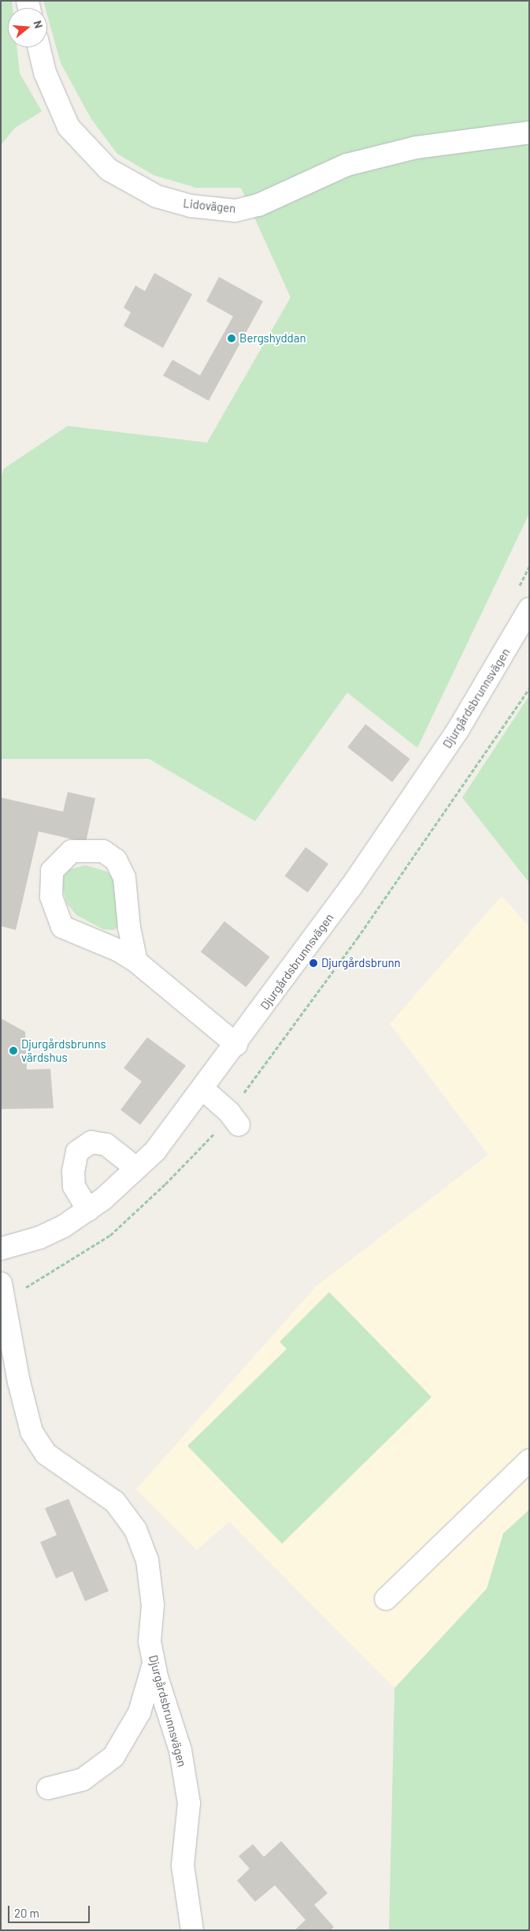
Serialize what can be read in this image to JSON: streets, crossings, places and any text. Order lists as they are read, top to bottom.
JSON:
{
  "streets": {
    "street": ["Lidovägen", "Djurgårdsbrunnsvägen"]
  },
  "places": ["Bergshyddan", "Djurgårdsbrunn", "Djurgårdsbrunns värdshus"],
  "scale_bar": "20 m",
  "north": "right"
}
